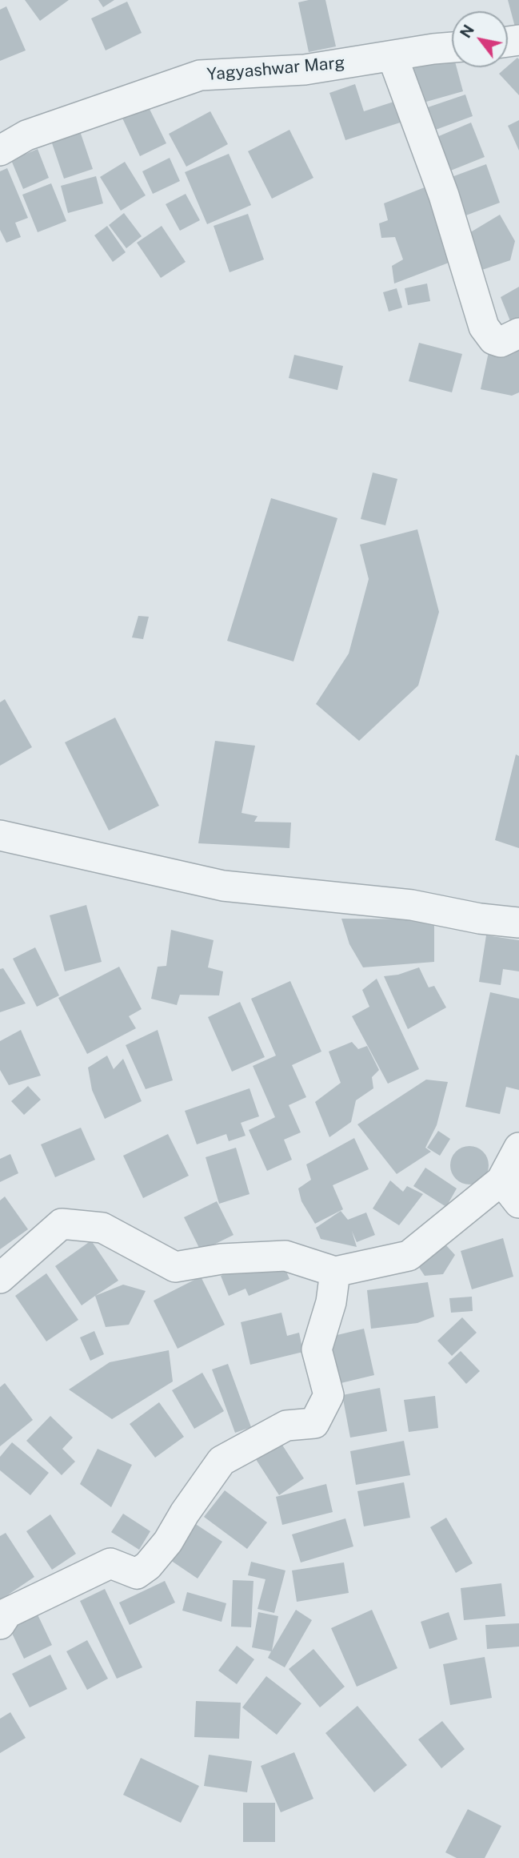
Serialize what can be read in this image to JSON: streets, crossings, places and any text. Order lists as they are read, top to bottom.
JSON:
{
  "streets": {
    "street": ["Yagyashwar Marg"]
  },
  "north": "top left"
}
